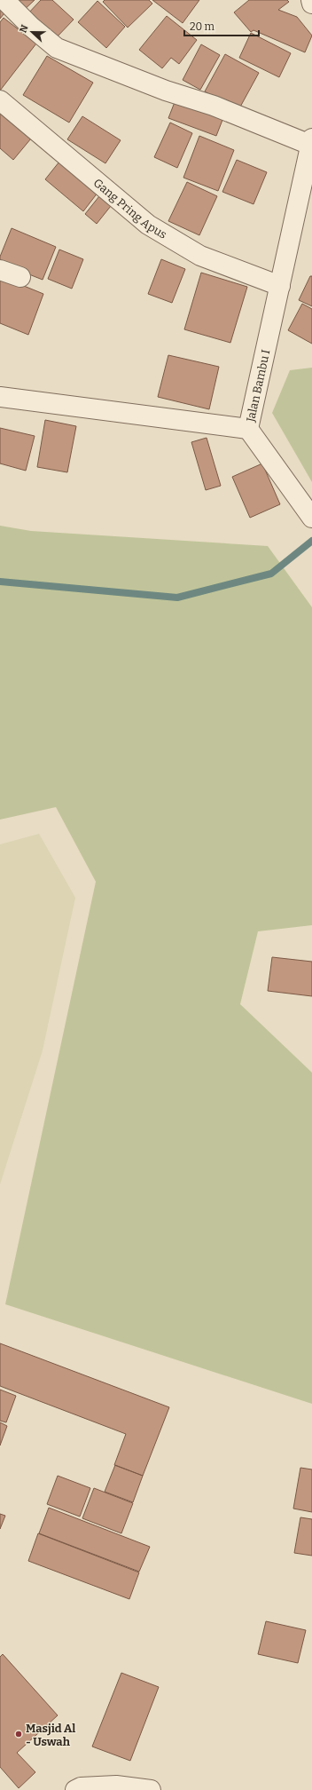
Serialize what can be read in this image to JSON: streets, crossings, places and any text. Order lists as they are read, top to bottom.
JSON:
{
  "streets": {
    "street": ["Gang Pring Apus", "Jalan Bambu I"]
  },
  "crossings": [
    ["Gang Pring Apus", "Jalan Bambu I"]
  ],
  "places": ["Masjid Al - Uswah"],
  "scale_bar": "20 m",
  "north": "left"
}
